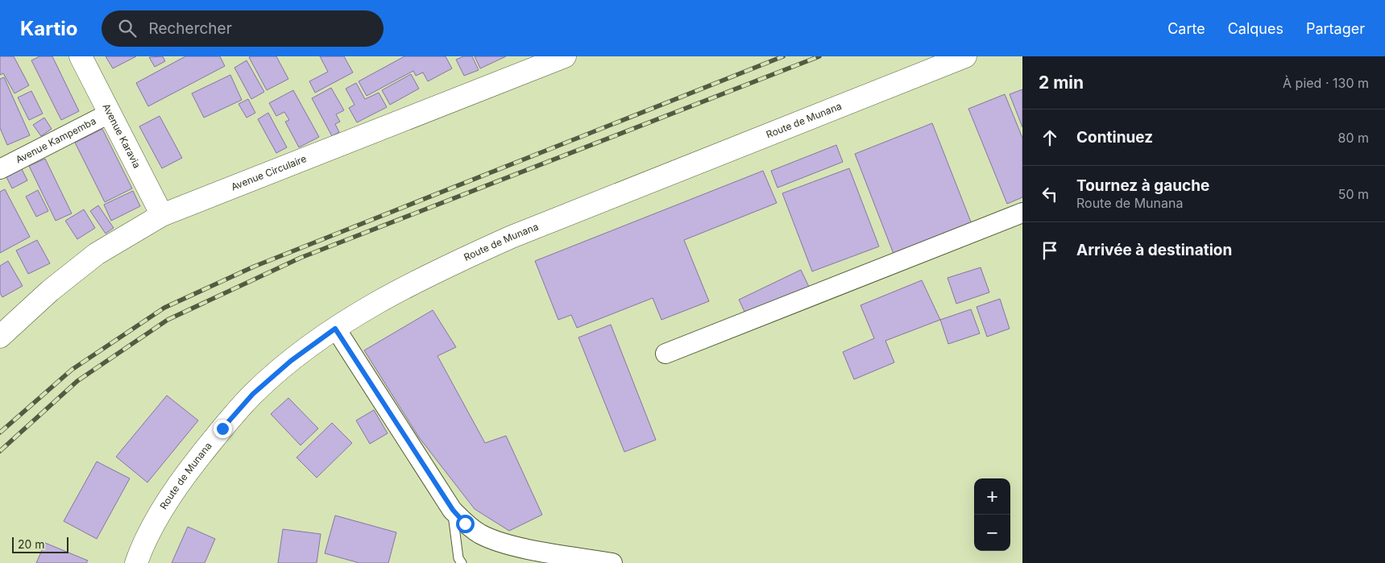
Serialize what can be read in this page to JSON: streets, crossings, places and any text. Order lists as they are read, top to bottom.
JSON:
{
  "streets": {
    "main road": ["Route de Munana", "Avenue Karavia", "Avenue Circulaire"],
    "street": ["Avenue Kampemba"]
  },
  "crossings": [
    ["Avenue Karavia", "Avenue Kampemba"],
    ["Avenue Karavia", "Avenue Circulaire"]
  ],
  "scale_bar": "20 m",
  "page": {
    "header": "Kartio",
    "search": "Rechercher",
    "nav": ["Carte", "Calques", "Partager"],
    "heading": ["2 min", "À pied · 130 m"],
    "list": [
      ["Continuez", "80 m"],
      ["Tournez à gauche", "Route de Munana", "50 m"],
      "Arrivée à destination"
    ],
    "map_buttons": ["+", "−"],
    "scale": "20 m"
  }
}
